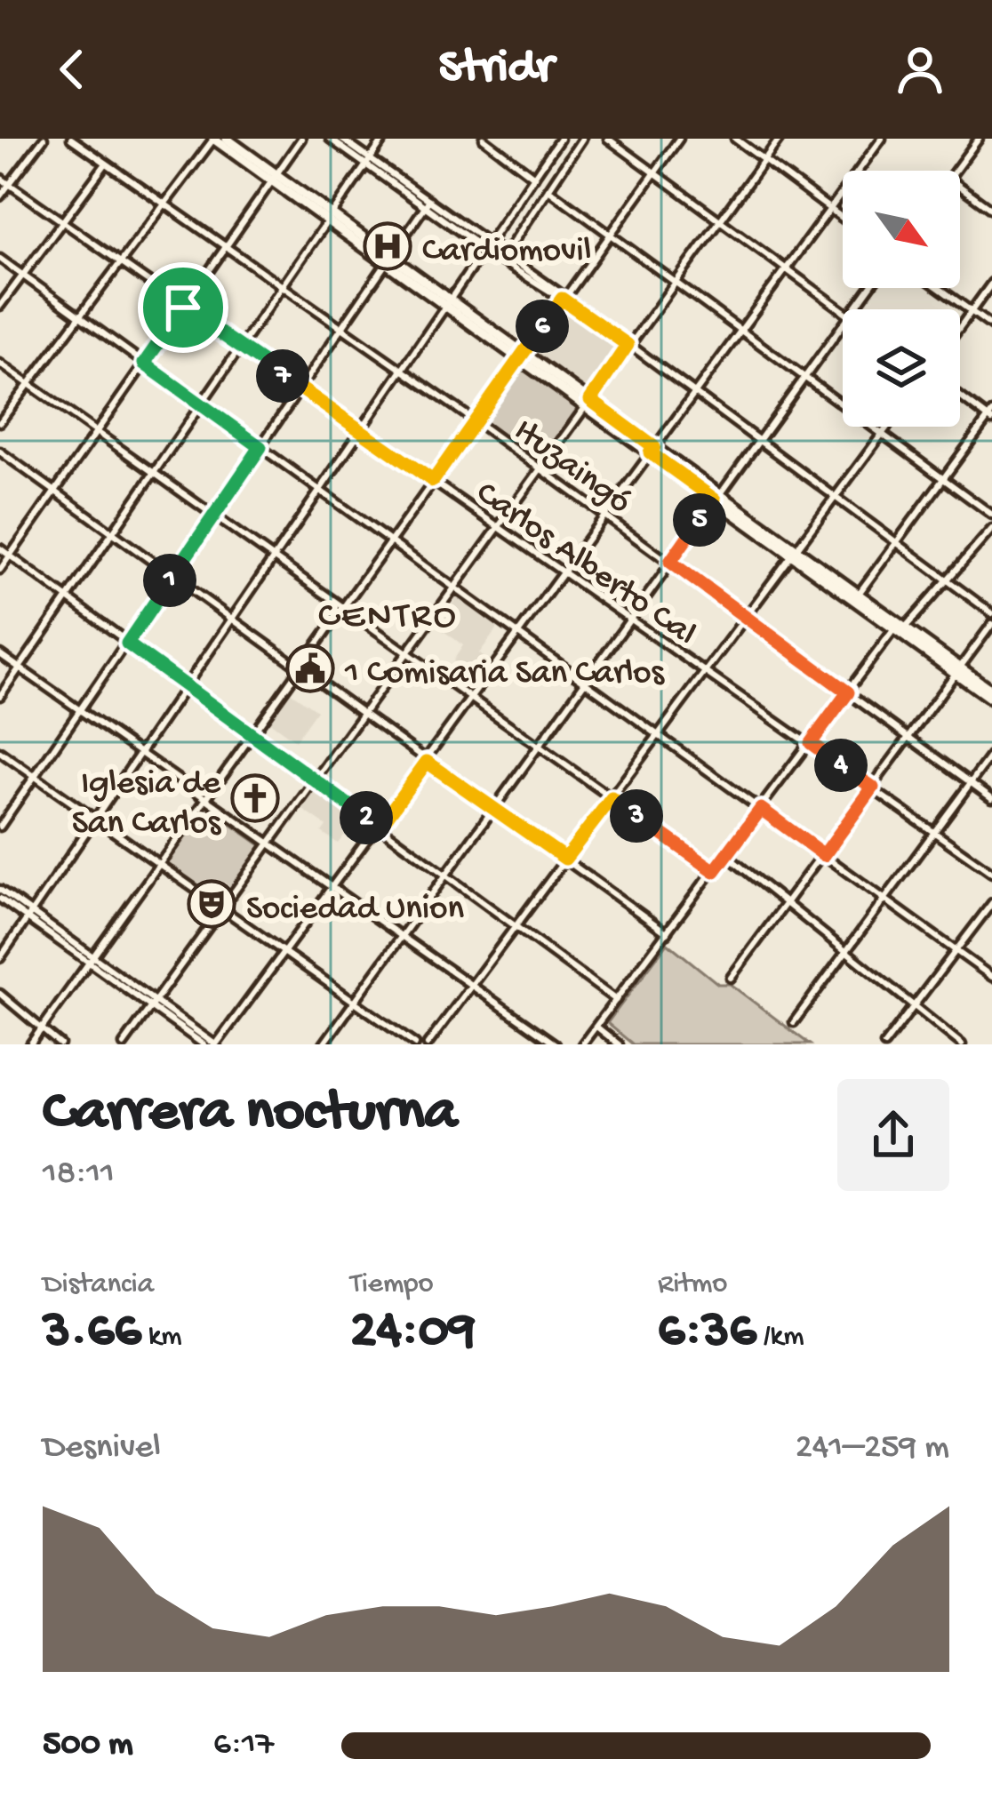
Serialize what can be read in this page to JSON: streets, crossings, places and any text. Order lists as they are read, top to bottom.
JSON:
{
  "streets": {
    "street": ["Ituzaingó", "Carlos Alberto Cal"]
  },
  "districts": ["CENTRO"],
  "places": {
    "hospital": ["Cardiomovil"],
    "public building": ["1 Comisaria San Carlos"],
    "church": ["Iglesia de San Carlos"],
    "theatre": ["Sociedad Union"]
  },
  "north": "bottom right",
  "page": {
    "header": "Stridr",
    "pins": [
      "6",
      "7",
      "5",
      "1",
      "4",
      "3",
      "2"
    ],
    "heading": ["Carrera nocturna", "18:11"],
    "stats": [
      ["Distancia", "3.66 km"],
      ["Tiempo", "24:09"],
      ["Ritmo", "6:36 /km"]
    ],
    "chart": ["Desnivel", "241–259 m"],
    "list": [
      {
        "name": "500 m",
        "note": "6:17"
      }
    ]
  }
}
